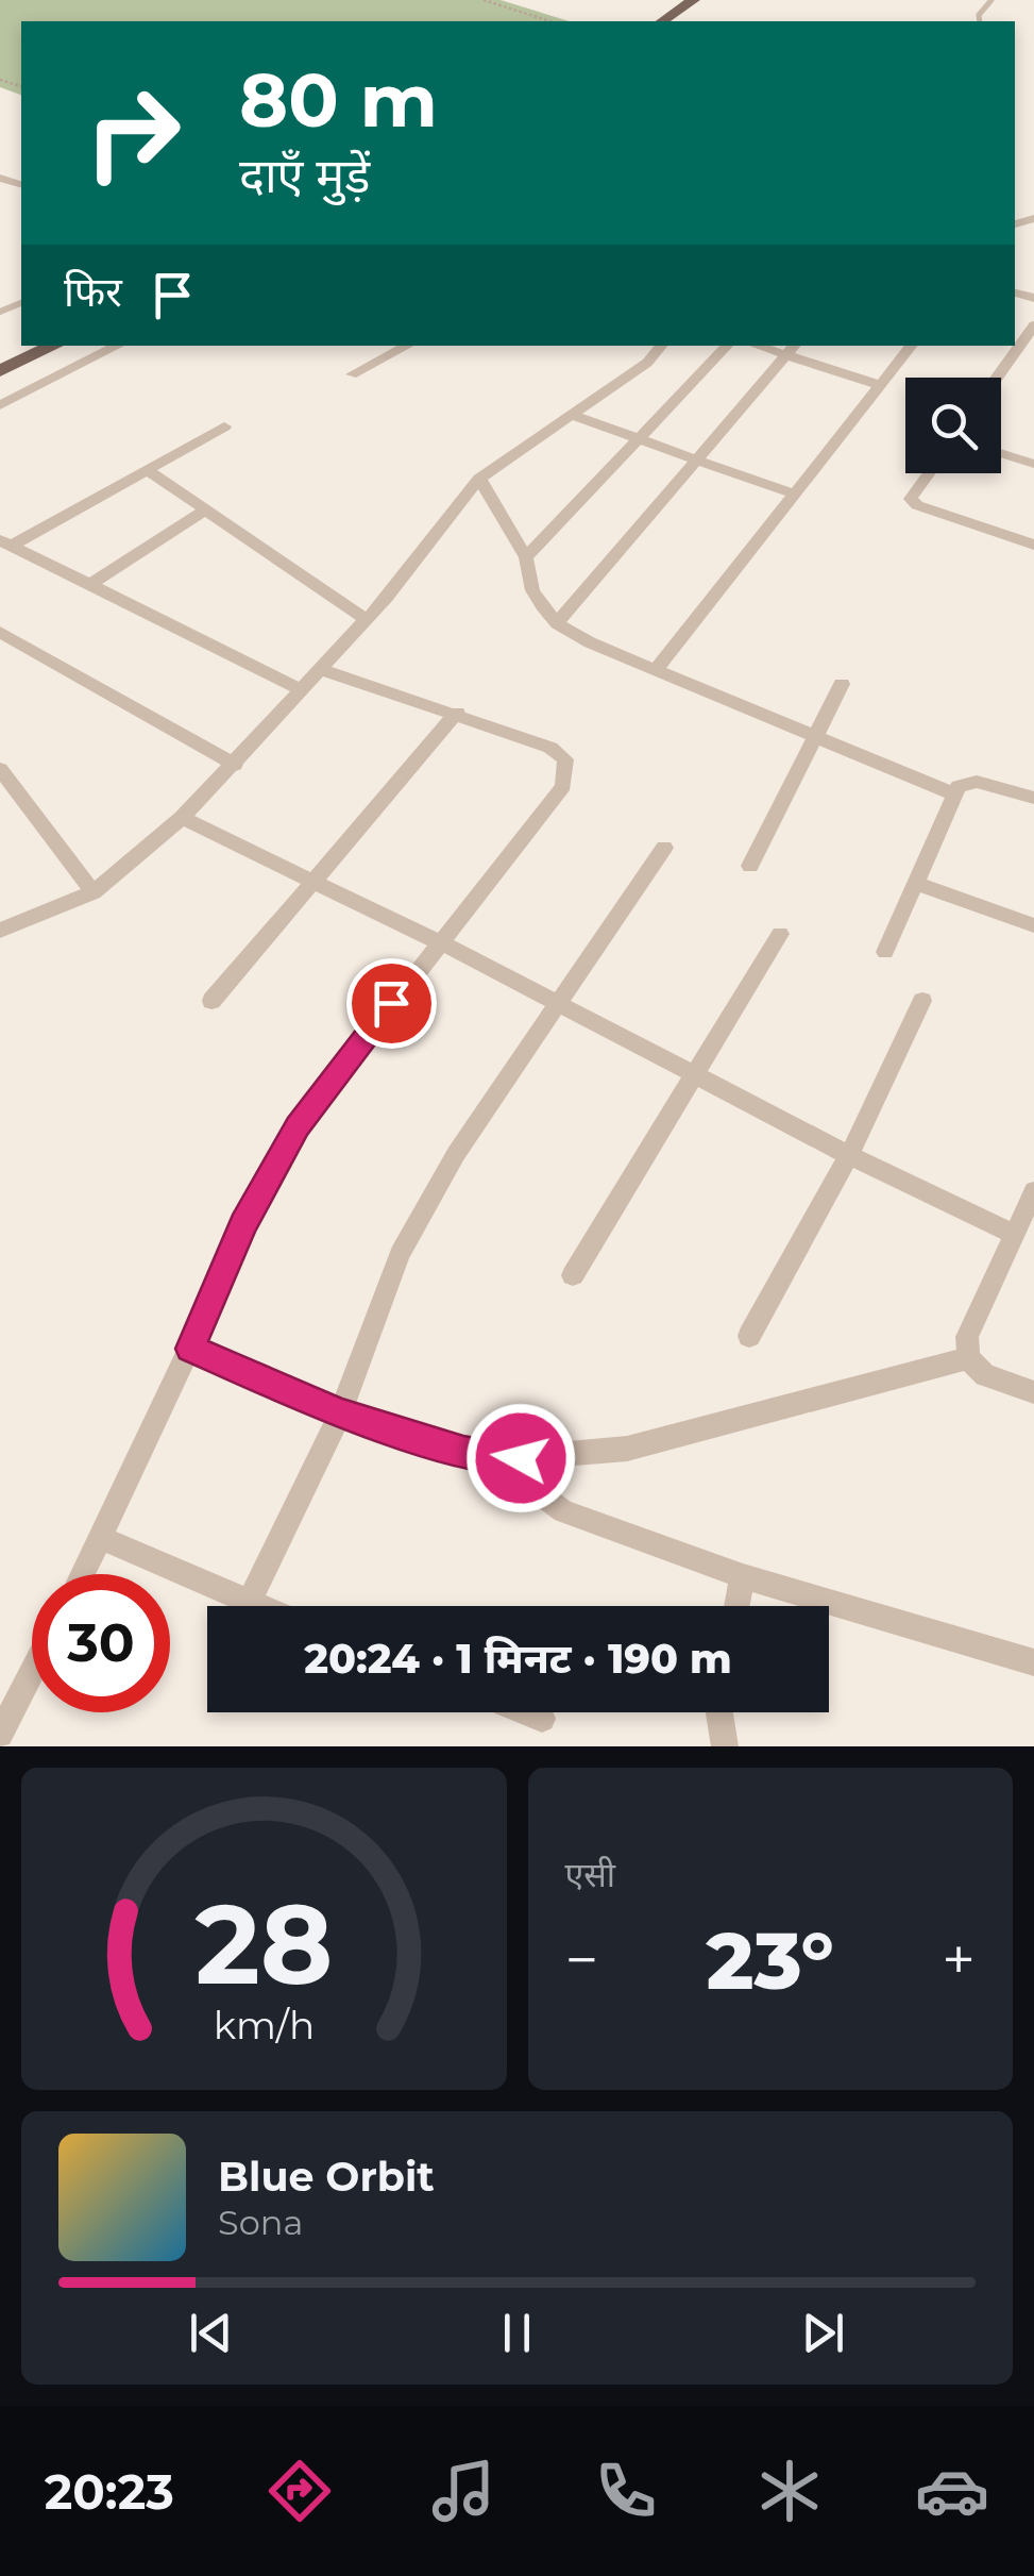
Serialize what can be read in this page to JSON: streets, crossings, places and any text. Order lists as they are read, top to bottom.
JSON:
{
  "page": {
    "turn": ["80 m", "दाएँ मुड़ें"],
    "then": "फिर",
    "limit": "30",
    "trip": "20:24 · 1 मिनट · 190 m",
    "tile": "एसी",
    "heat": ["−", "23°", "+"],
    "song": ["Blue Orbit", "Sona"],
    "tabs": "20:23",
    "gauge": ["28", "km/h"]
  }
}
